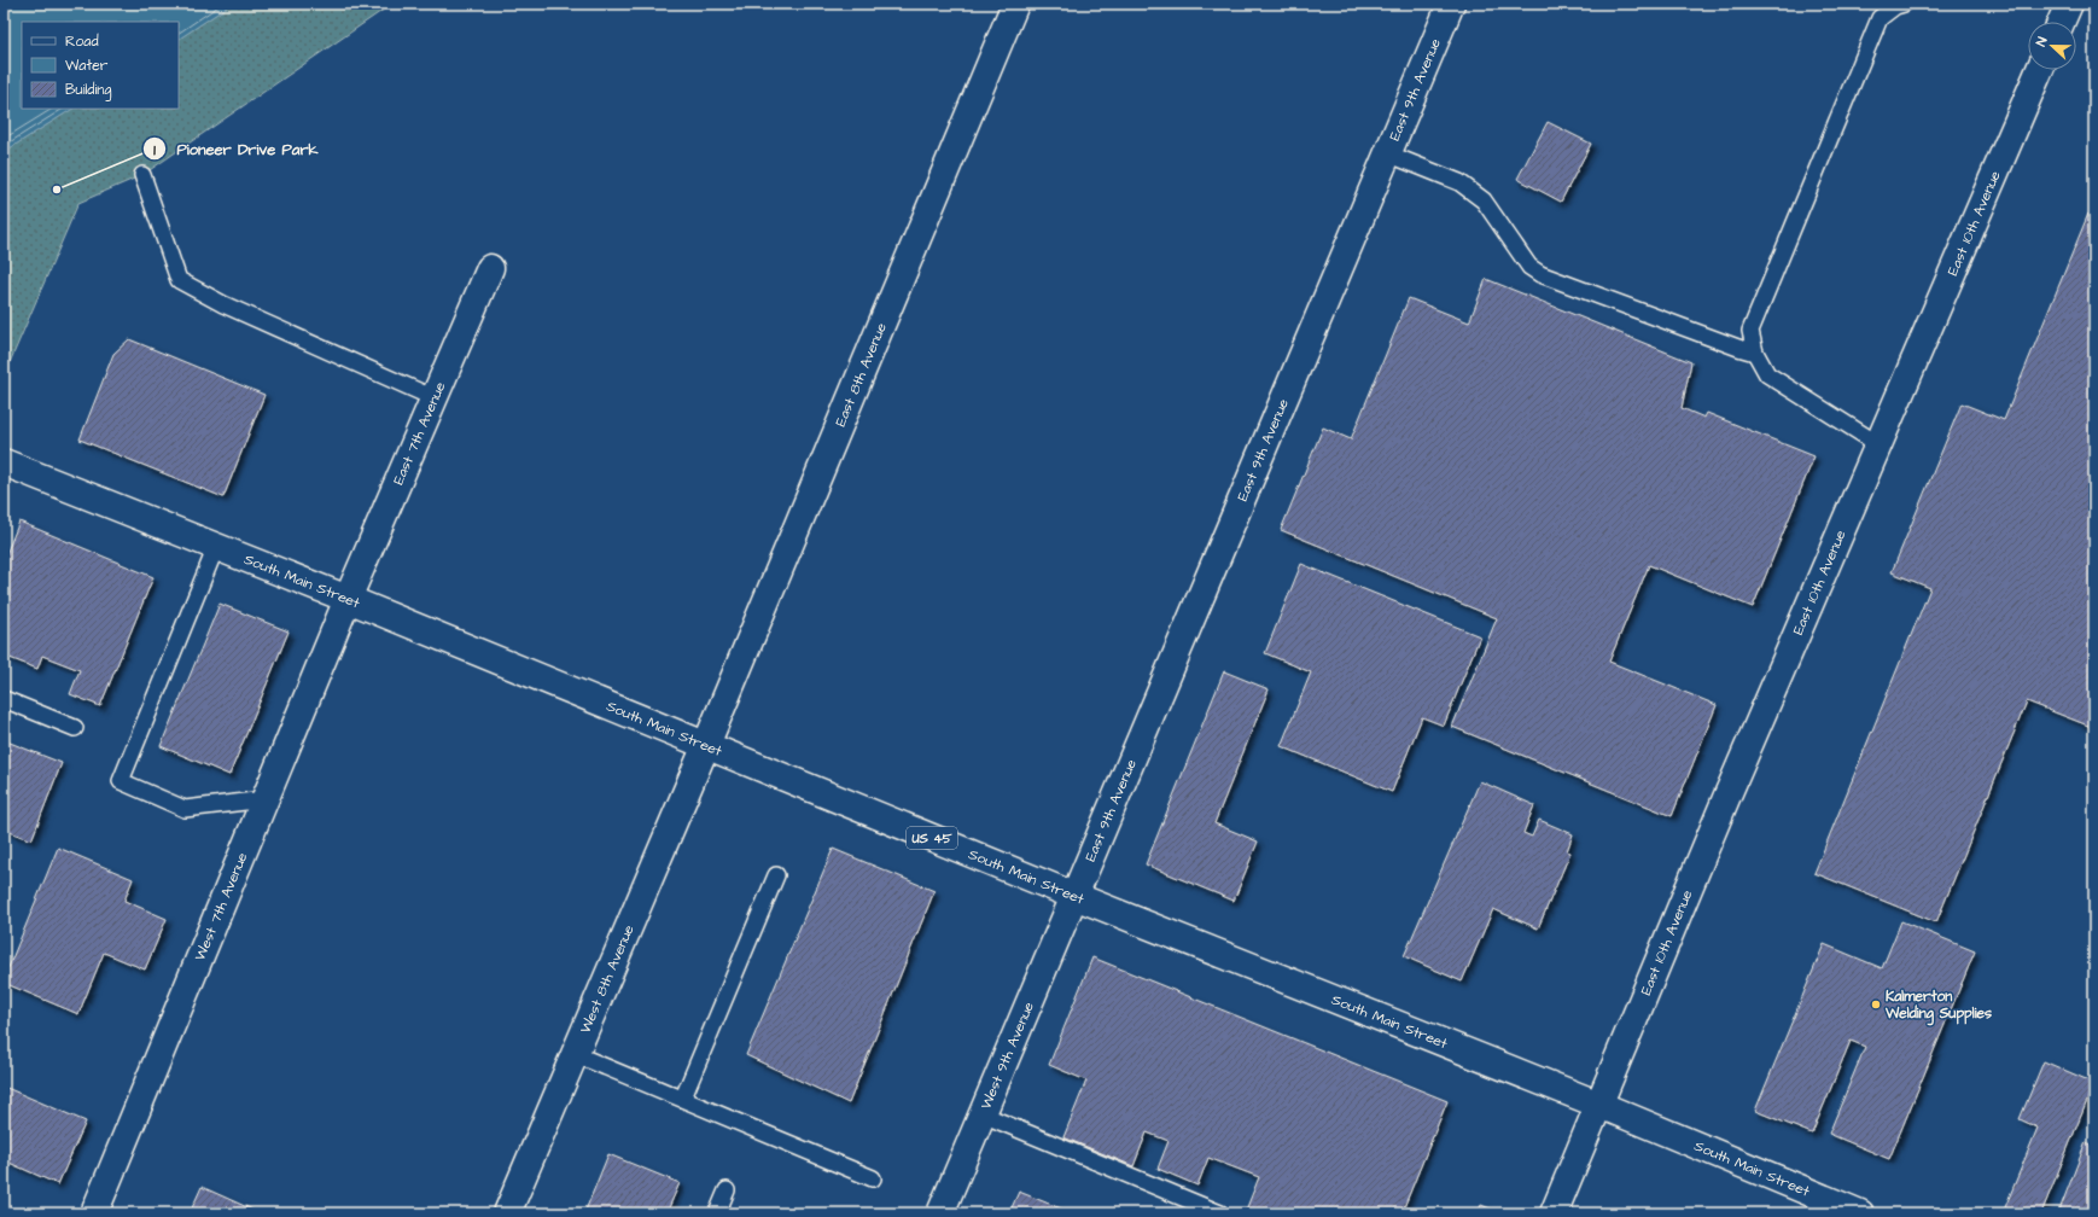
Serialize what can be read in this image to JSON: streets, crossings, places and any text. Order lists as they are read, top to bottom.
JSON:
{
  "streets": {
    "street": [
      "East 9th Avenue",
      "East 10th Avenue",
      "East 8th Avenue",
      "East 7th Avenue",
      "South Main Street",
      "US 45",
      "West 7th Avenue",
      "West 8th Avenue",
      "West 9th Avenue"
    ]
  },
  "crossings": [
    ["East 9th Avenue", "South Main Street"],
    ["East 9th Avenue", "West 9th Avenue"],
    ["East 10th Avenue", "South Main Street"],
    ["East 8th Avenue", "South Main Street"],
    ["East 8th Avenue", "West 8th Avenue"],
    ["East 7th Avenue", "South Main Street"],
    ["East 7th Avenue", "West 7th Avenue"],
    ["South Main Street", "West 7th Avenue"],
    ["South Main Street", "West 8th Avenue"],
    ["South Main Street", "West 9th Avenue"]
  ],
  "places": ["Pioneer Drive Park", "Kalmerton Welding Supplies"],
  "legend": ["Road", "Water", "Building"],
  "north": "left"
}
